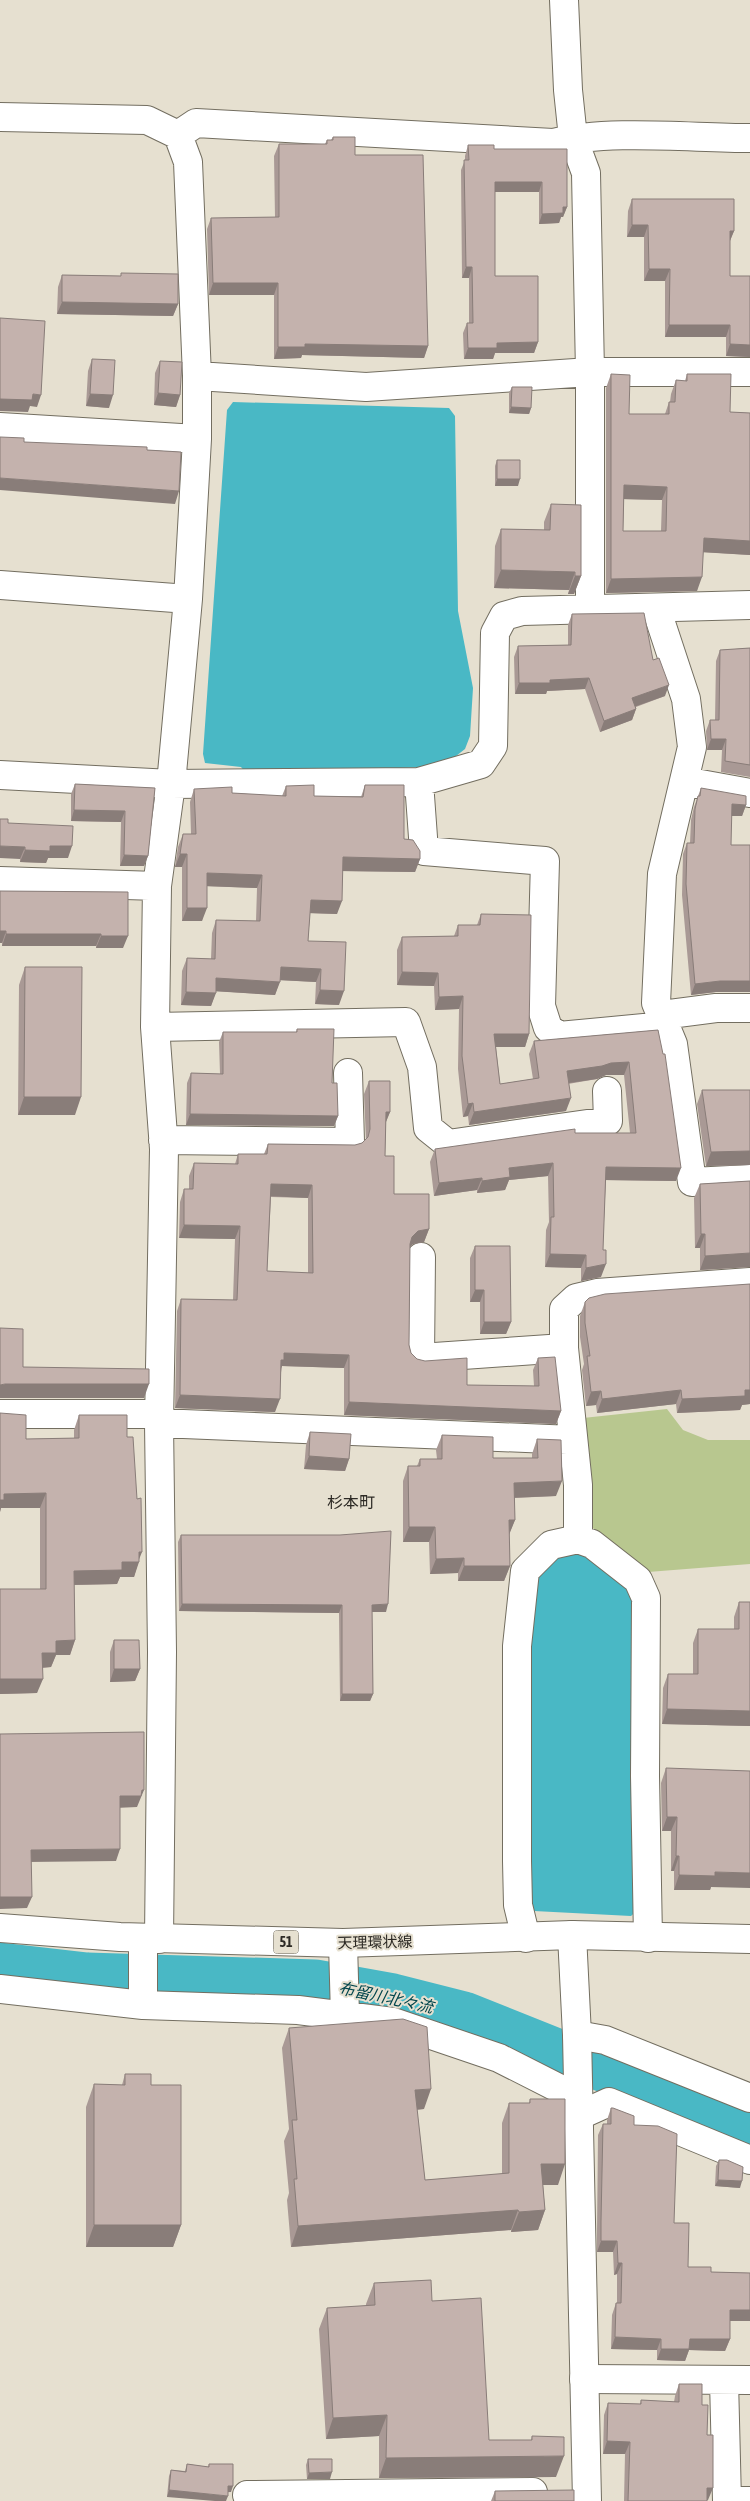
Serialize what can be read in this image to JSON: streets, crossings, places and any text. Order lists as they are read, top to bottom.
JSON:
{
  "streets": {
    "street": ["51", "天理環状線"]
  },
  "districts": ["杉本町"],
  "water": ["布留川北々流"]
}
